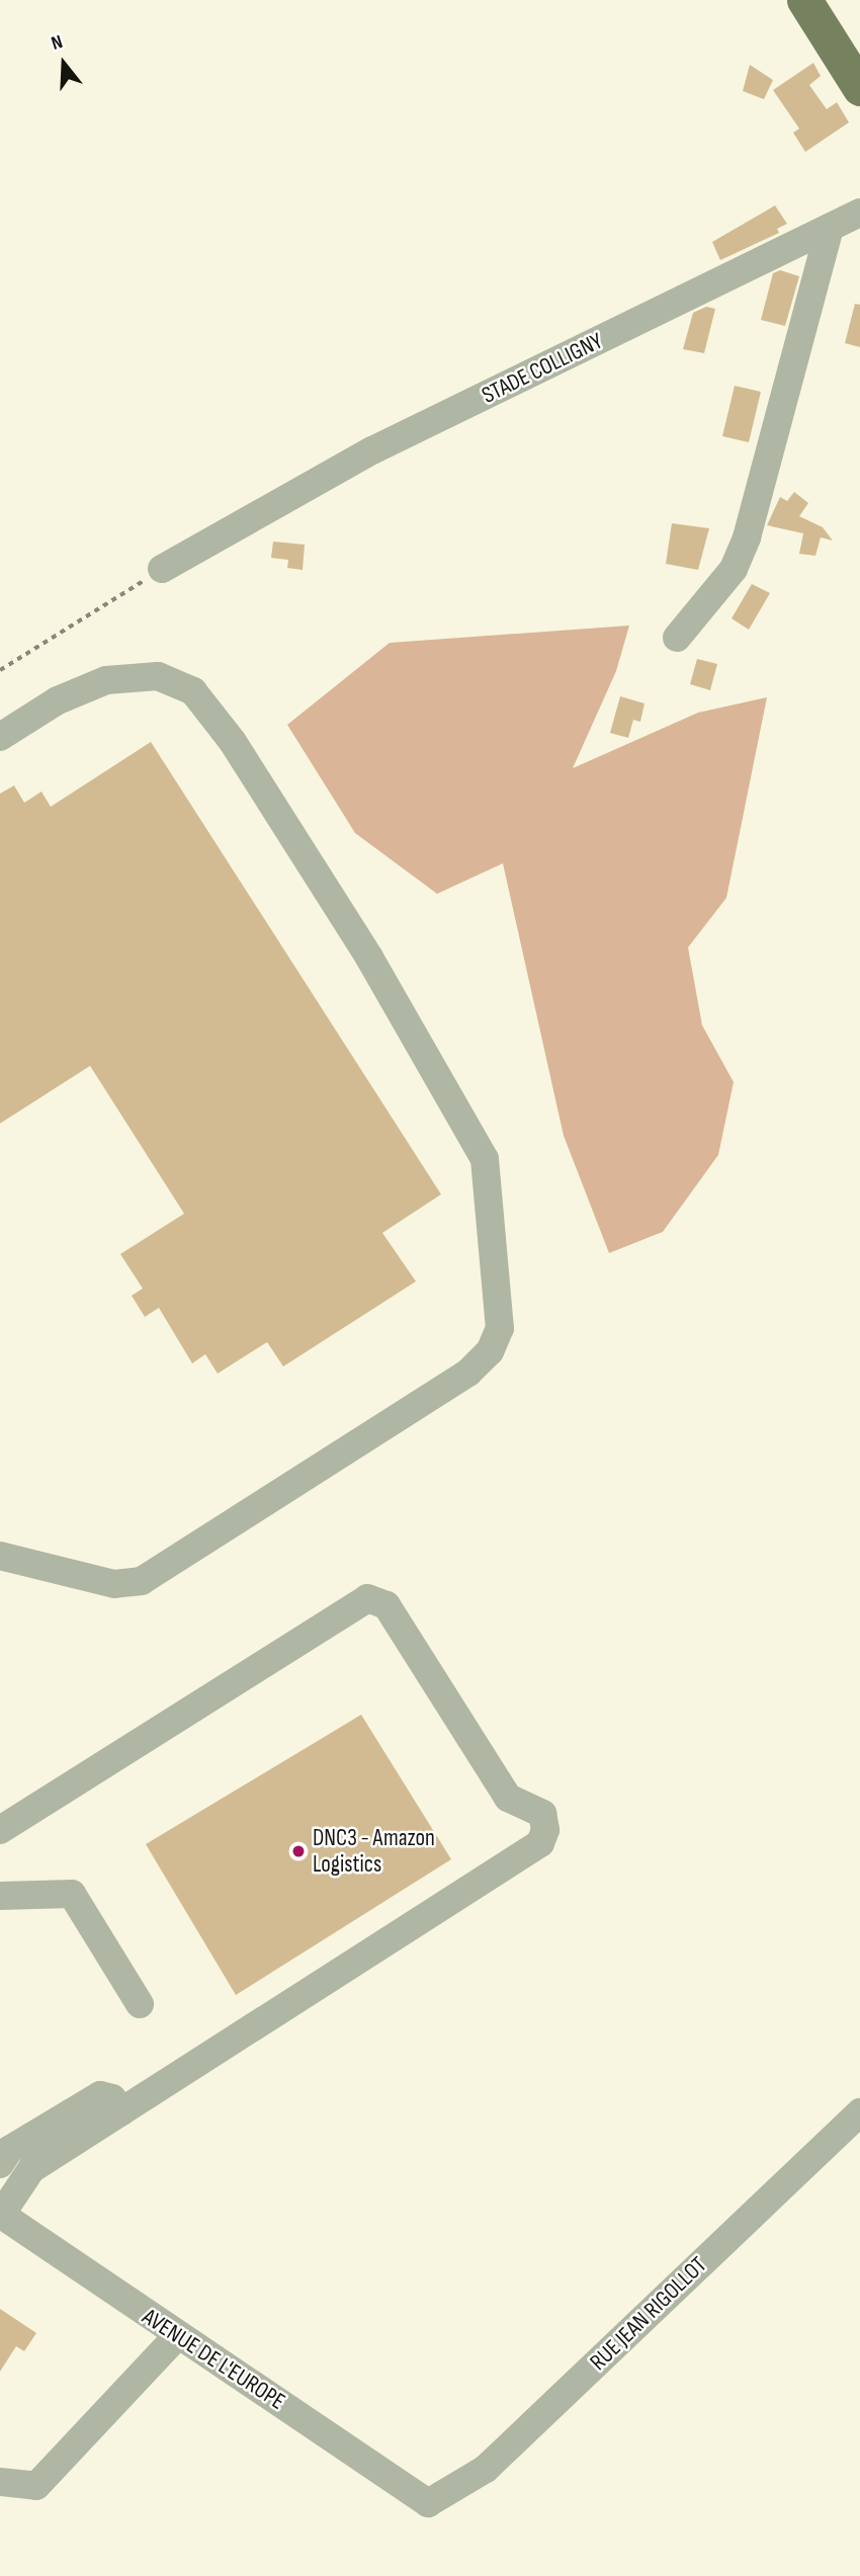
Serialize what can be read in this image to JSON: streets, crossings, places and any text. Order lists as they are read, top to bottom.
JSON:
{
  "streets": {
    "street": ["STADE COLLIGNY", "RUE JEAN RIGOLLOT", "AVENUE DE L'EUROPE"]
  },
  "crossings": [
    ["RUE JEAN RIGOLLOT", "AVENUE DE L'EUROPE"]
  ],
  "places": ["DNC3 - Amazon Logistics"],
  "north": "top"
}
